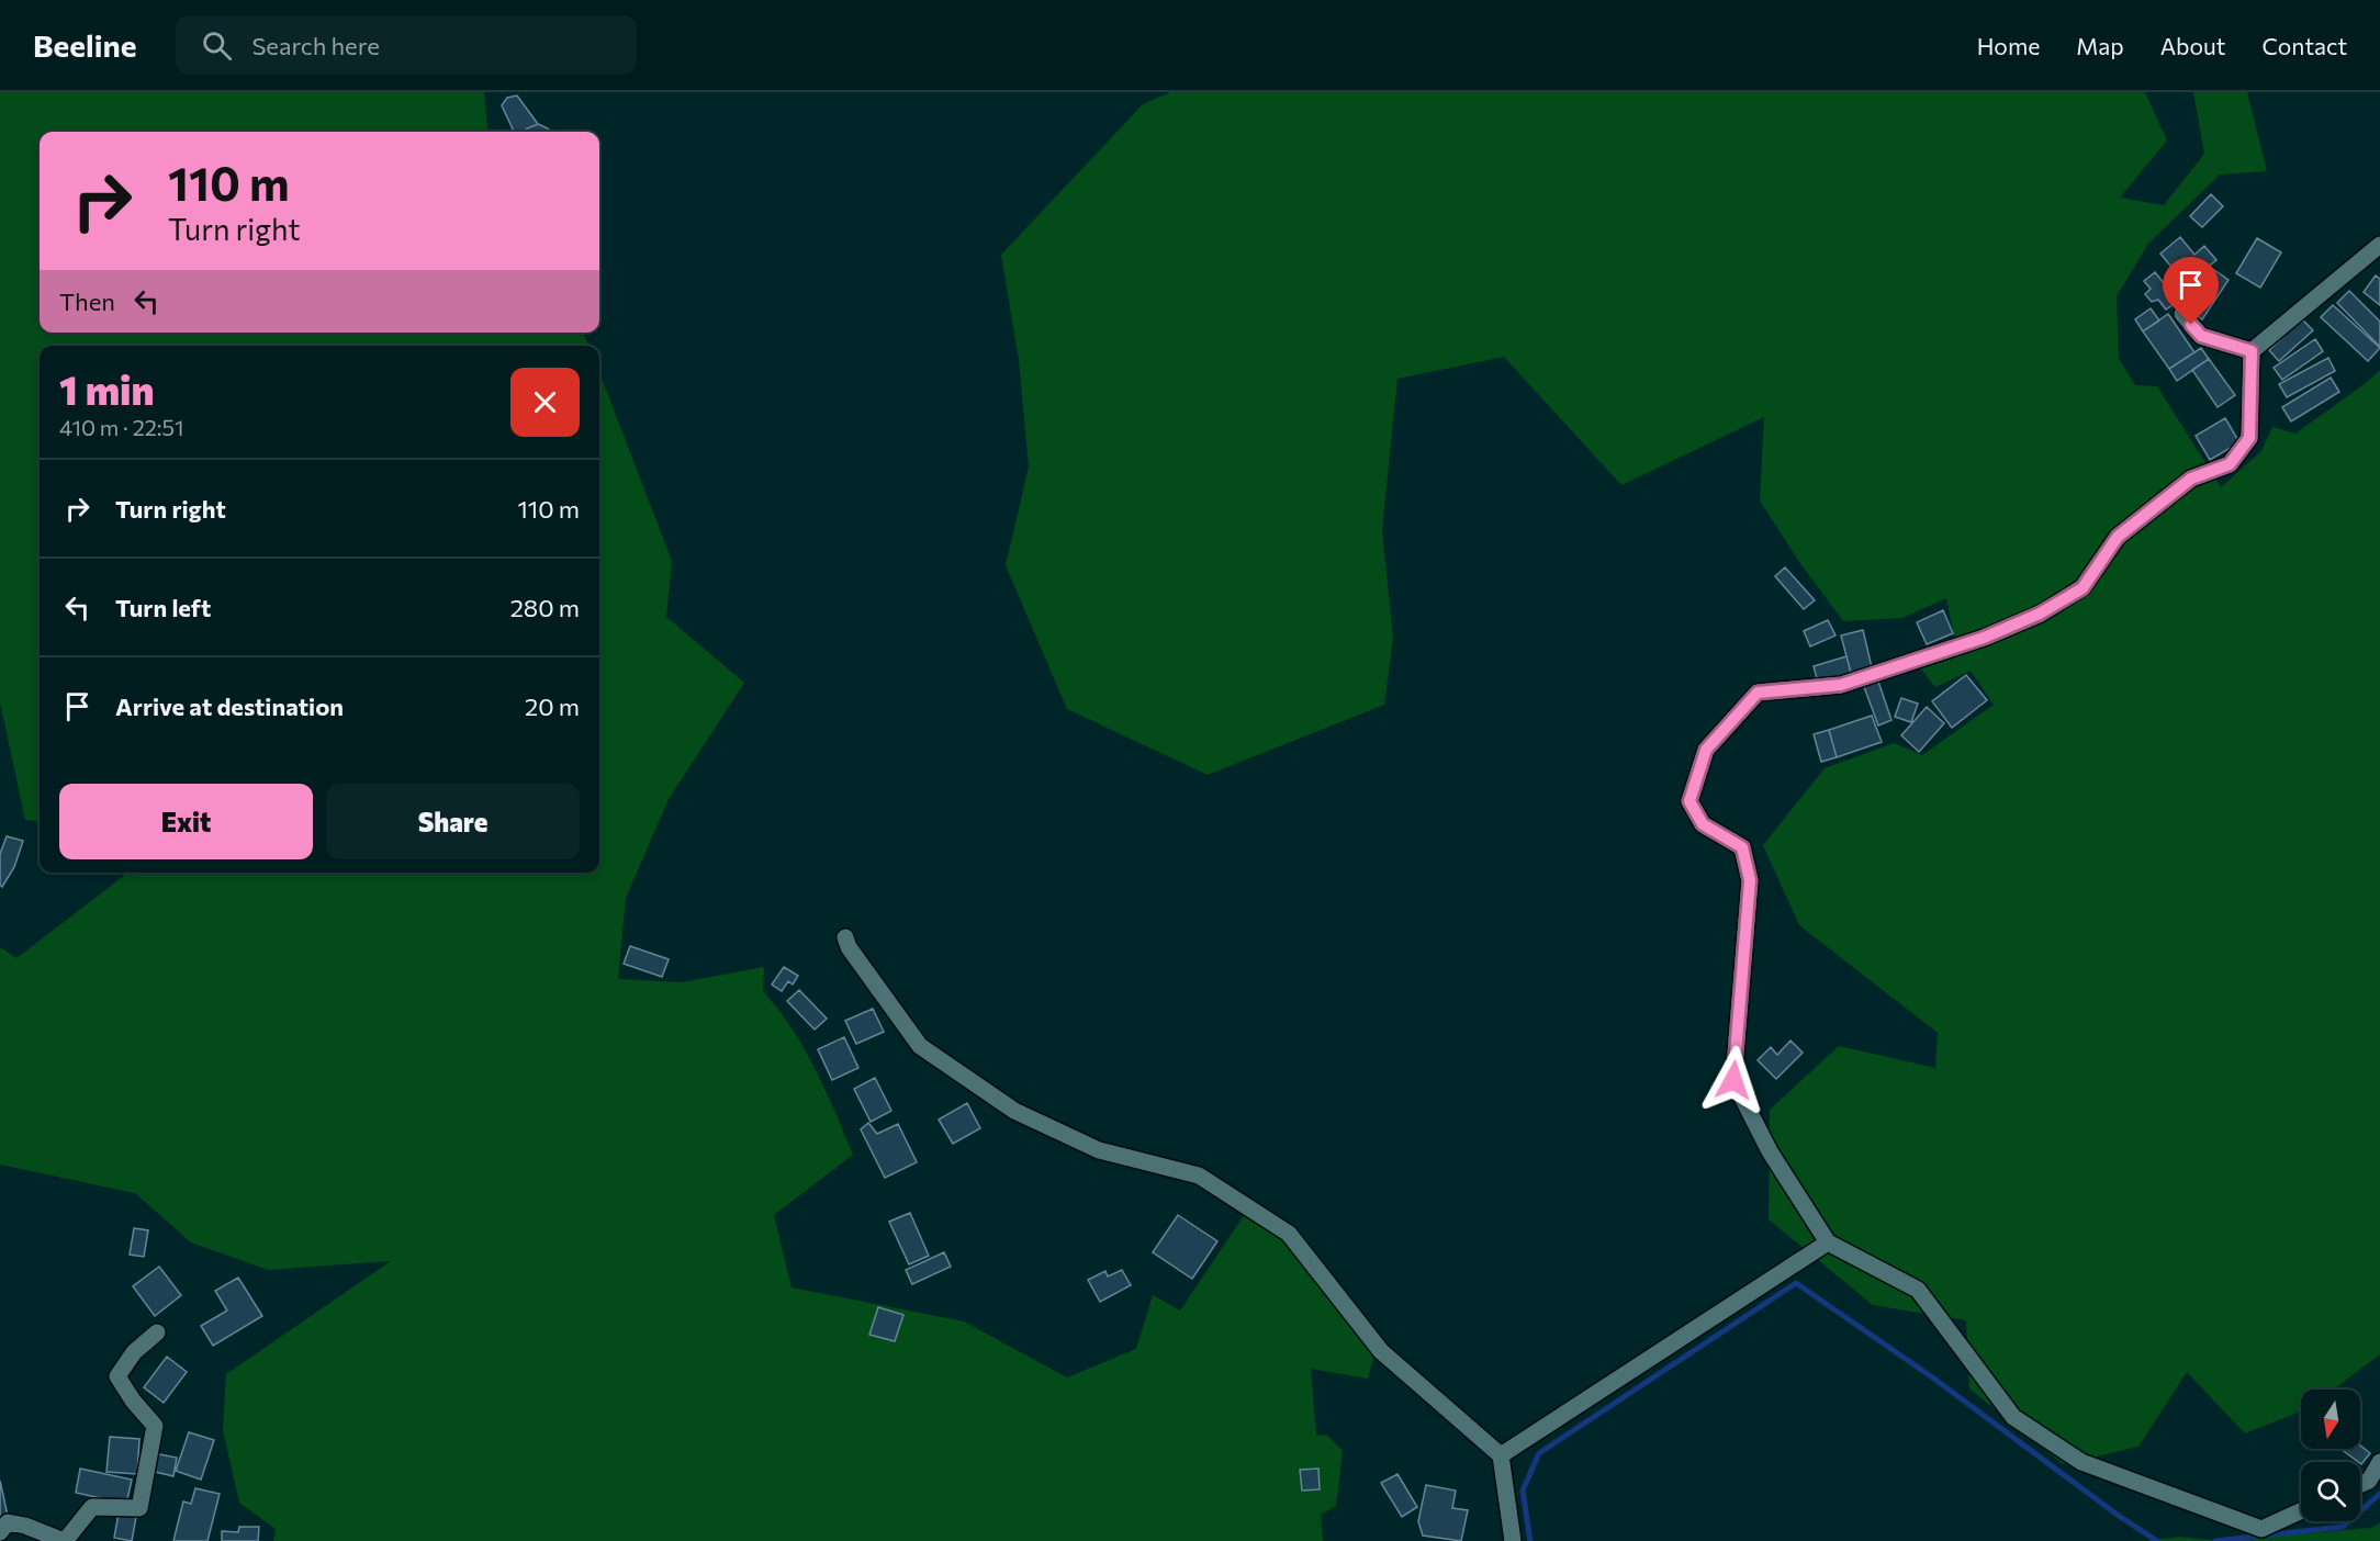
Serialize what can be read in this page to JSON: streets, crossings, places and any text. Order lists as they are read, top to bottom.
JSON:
{
  "north": "bottom",
  "page": {
    "header": "Beeline",
    "search": "Search here",
    "nav": [
      "Home",
      "Map",
      "About",
      "Contact"
    ],
    "turn": ["110 m", "Turn right"],
    "then": "Then",
    "heading": ["1 min", "410 m · 22:51"],
    "list": [
      {
        "name": "Turn right",
        "value": "110 m"
      },
      {
        "name": "Turn left",
        "value": "280 m"
      },
      {
        "name": "Arrive at destination",
        "value": "20 m"
      }
    ],
    "buttons": ["Exit", "Share"]
  }
}
